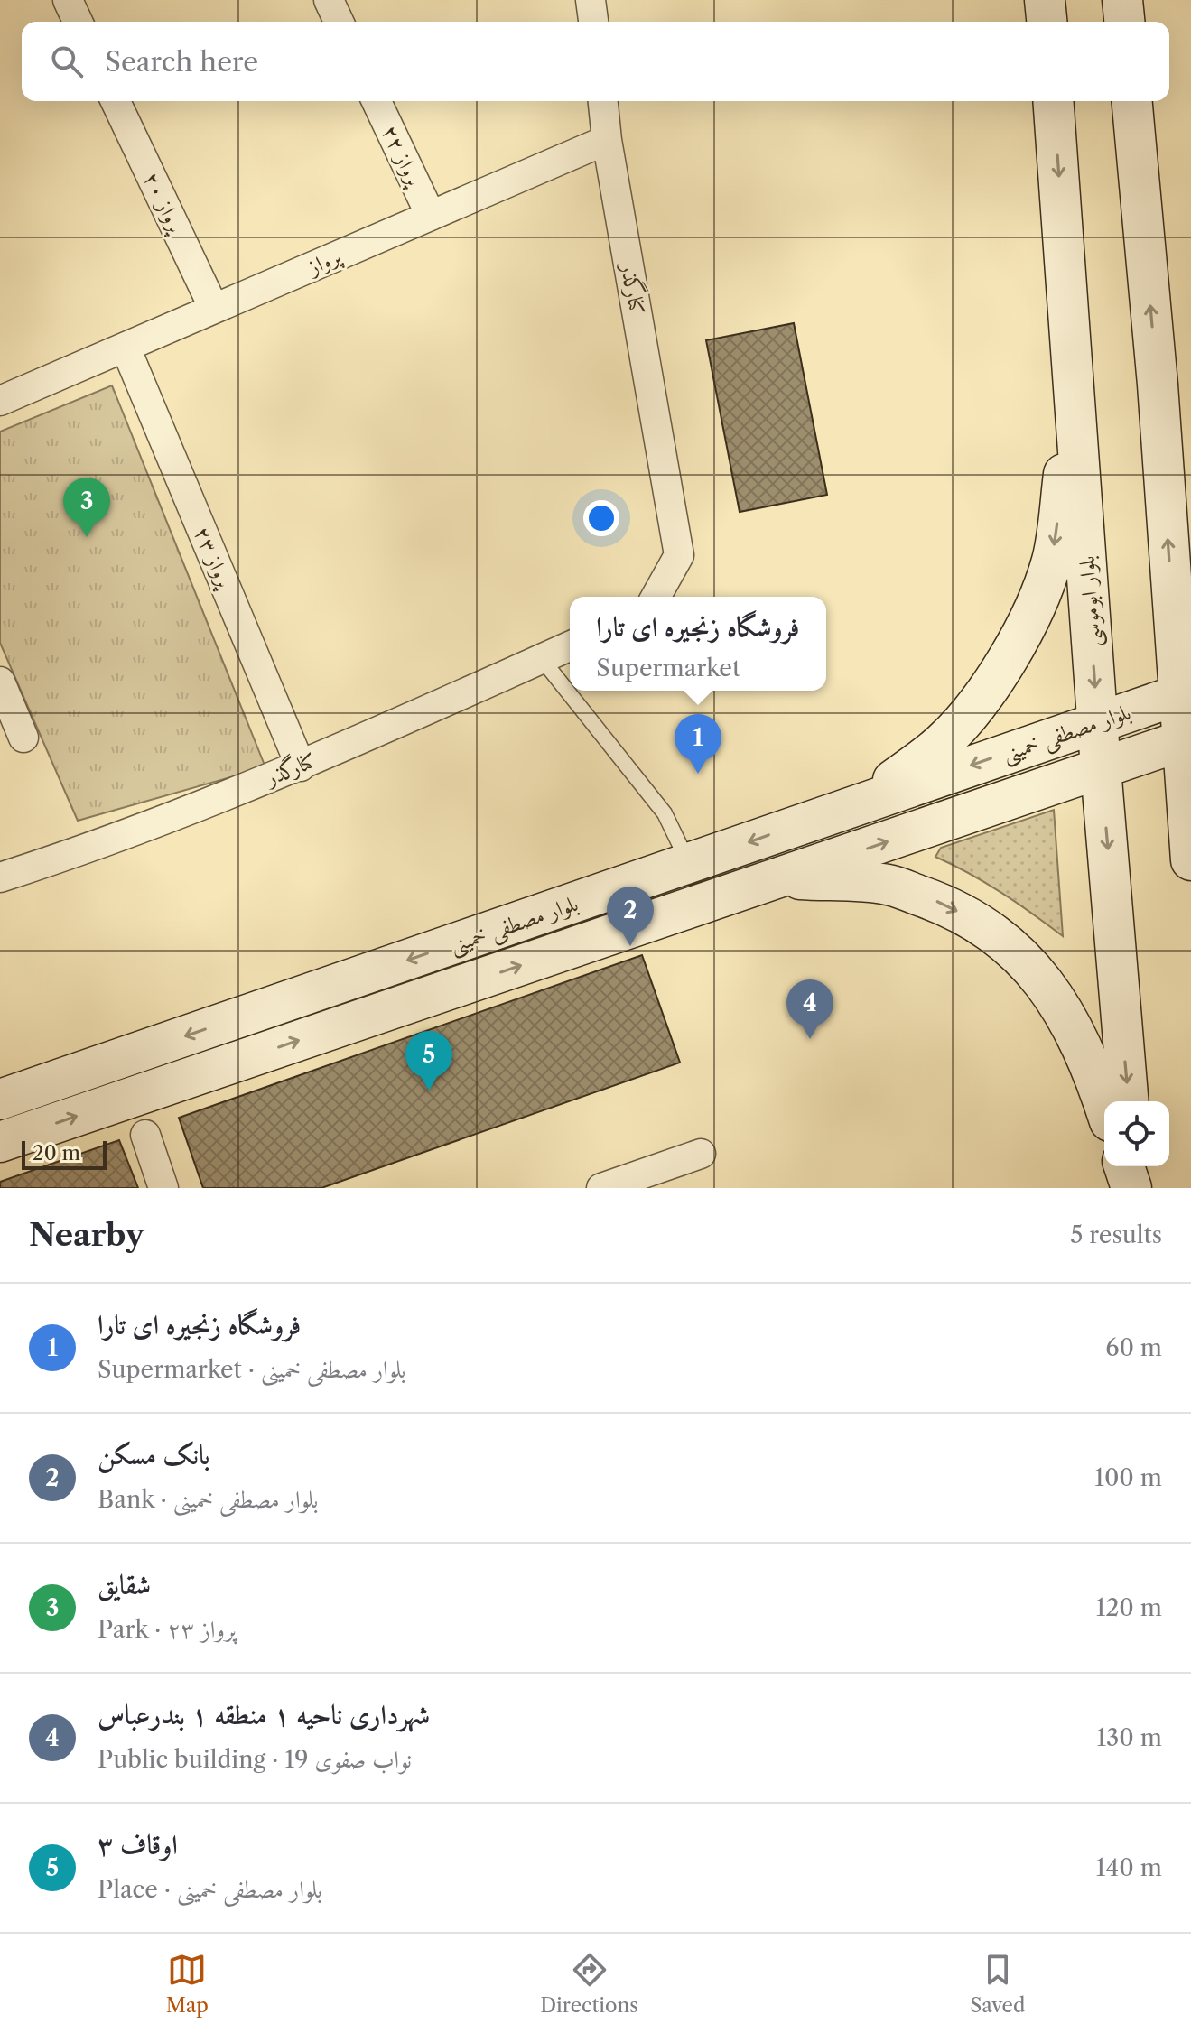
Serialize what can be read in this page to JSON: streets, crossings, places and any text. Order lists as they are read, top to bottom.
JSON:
{
  "streets": {
    "main road": ["بلوار ابوموسی", "بلوار مصطفی خمینی"],
    "street": [
      "پرواز ۲۲",
      "پرواز ۲۰",
      "پرواز",
      "کنارگذر",
      "پرواز ۲۳"
    ]
  },
  "crossings": [
    ["پرواز ۲۲", "پرواز"],
    ["پرواز ۲۰", "پرواز"],
    ["پرواز", "کنارگذر"],
    ["پرواز", "پرواز ۲۳"],
    ["کنارگذر", "پرواز ۲۳"],
    ["بلوار ابوموسی", "بلوار مصطفی خمینی"]
  ],
  "scale_bar": "20 m",
  "page": {
    "search": "Search here",
    "pins": [
      "3",
      "1",
      "2",
      "4",
      "5"
    ],
    "popup": ["فروشگاه زنجیره ای تارا", "Supermarket"],
    "scale": "20 m",
    "heading": ["Nearby", "5 results"],
    "list": [
      {
        "mark": "1",
        "name": "فروشگاه زنجیره ای تارا",
        "note": "Supermarket · بلوار مصطفی خمینی",
        "value": "60 m"
      },
      {
        "mark": "2",
        "name": "بانک مسکن",
        "note": "Bank · بلوار مصطفی خمینی",
        "value": "100 m"
      },
      {
        "mark": "3",
        "name": "شقایق",
        "note": "Park · پرواز ۲۳",
        "value": "120 m"
      },
      {
        "mark": "4",
        "name": "شهرداری ناحیه ۱ منطقه ۱ بندرعباس",
        "note": "Public building · نواب صفوی 19",
        "value": "130 m"
      },
      {
        "mark": "5",
        "name": "اوقاف ۳",
        "note": "Place · بلوار مصطفی خمینی",
        "value": "140 m"
      }
    ],
    "nav": ["Map", "Directions", "Saved"]
  }
}
